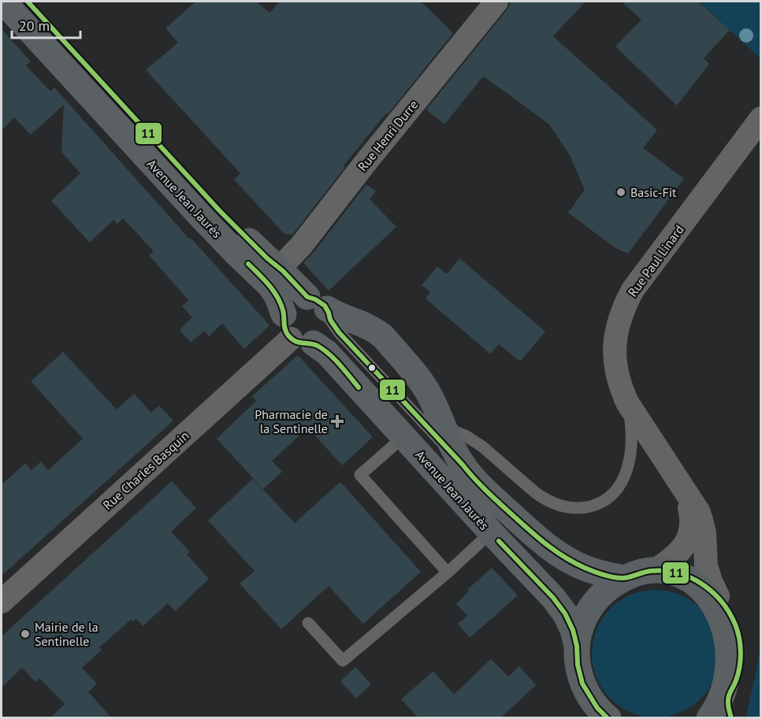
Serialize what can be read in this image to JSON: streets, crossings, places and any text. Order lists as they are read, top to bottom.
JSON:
{
  "streets": {
    "main road": ["Avenue Jean Jaurès"],
    "street": ["Rue Henri Durre", "Rue Paul Linard", "Rue Charles Basquin"]
  },
  "crossings": [
    ["Rue Henri Durre", "Avenue Jean Jaurès"],
    ["Avenue Jean Jaurès", "Rue Charles Basquin"]
  ],
  "places": {
    "other": ["Basic-Fit", "Mairie de la Sentinelle"],
    "health": ["Pharmacie de la Sentinelle"]
  },
  "lines": ["transit line 11"],
  "scale_bar": "20 m"
}
